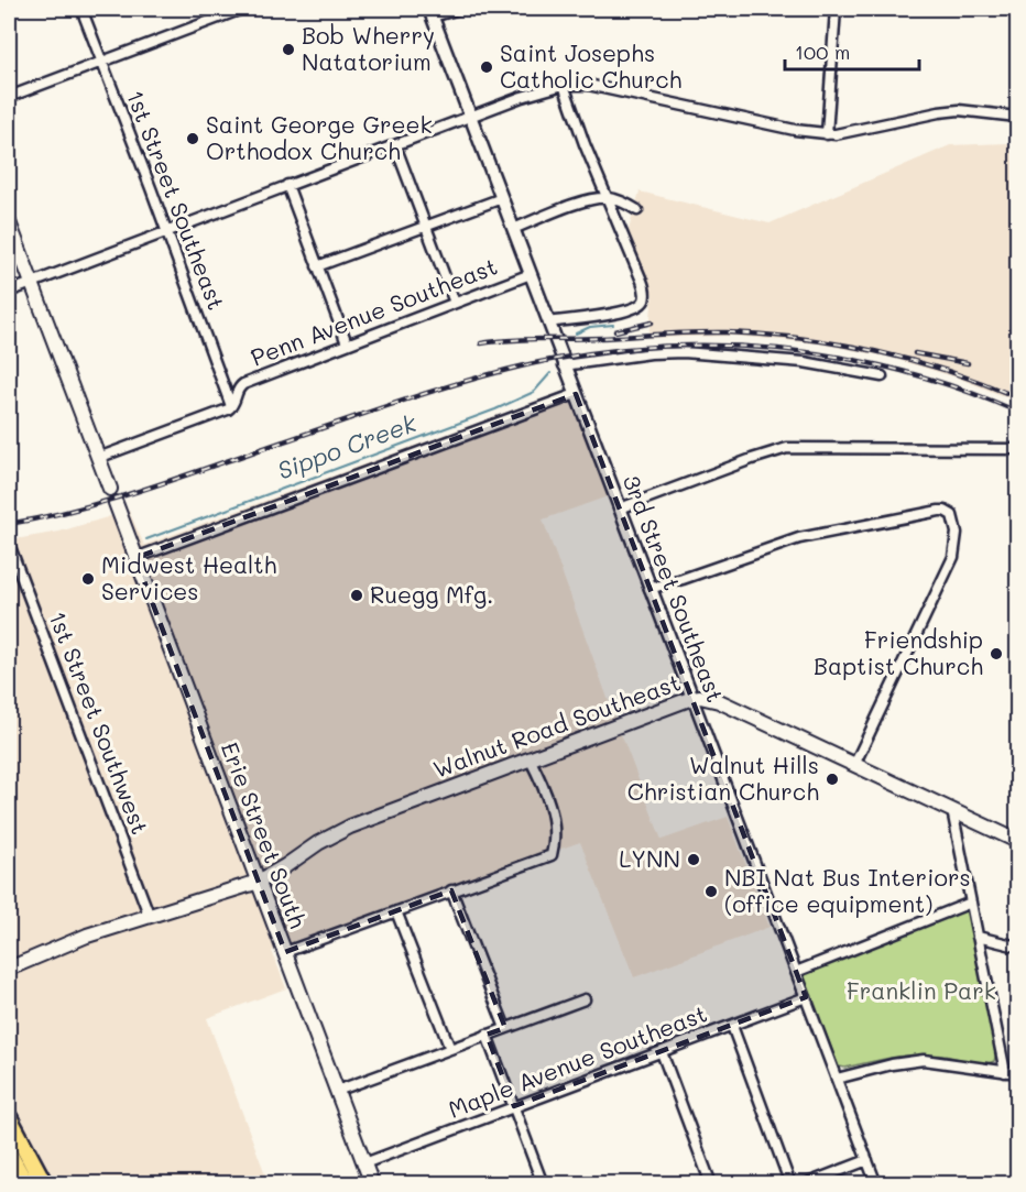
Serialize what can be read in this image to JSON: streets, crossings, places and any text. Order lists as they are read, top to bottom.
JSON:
{
  "streets": {
    "main road": ["Walnut Road Southeast", "Erie Street South"],
    "street": [
      "1st Street Southeast",
      "Penn Avenue Southeast",
      "3rd Street Southeast",
      "1st Street Southwest",
      "Maple Avenue Southeast"
    ]
  },
  "crossings": [
    ["1st Street Southeast", "Penn Avenue Southeast"],
    ["Penn Avenue Southeast", "3rd Street Southeast"],
    ["3rd Street Southeast", "Walnut Road Southeast"],
    ["3rd Street Southeast", "Maple Avenue Southeast"],
    ["1st Street Southwest", "Walnut Road Southeast"],
    ["Walnut Road Southeast", "Erie Street South"],
    ["Erie Street South", "Maple Avenue Southeast"]
  ],
  "water": ["Sippo Creek"],
  "parks": ["Franklin Park"],
  "places": [
    "Bob Wherry Natatorium",
    "Saint Josephs Catholic Church",
    "Saint George Greek Orthodox Church",
    "Midwest Health Services",
    "Ruegg Mfg.",
    "Friendship Baptist Church",
    "Walnut Hills Christian Church",
    "LYNN",
    "NBI Nat Bus Interiors (office equipment)"
  ],
  "scale_bar": "100 m"
}
